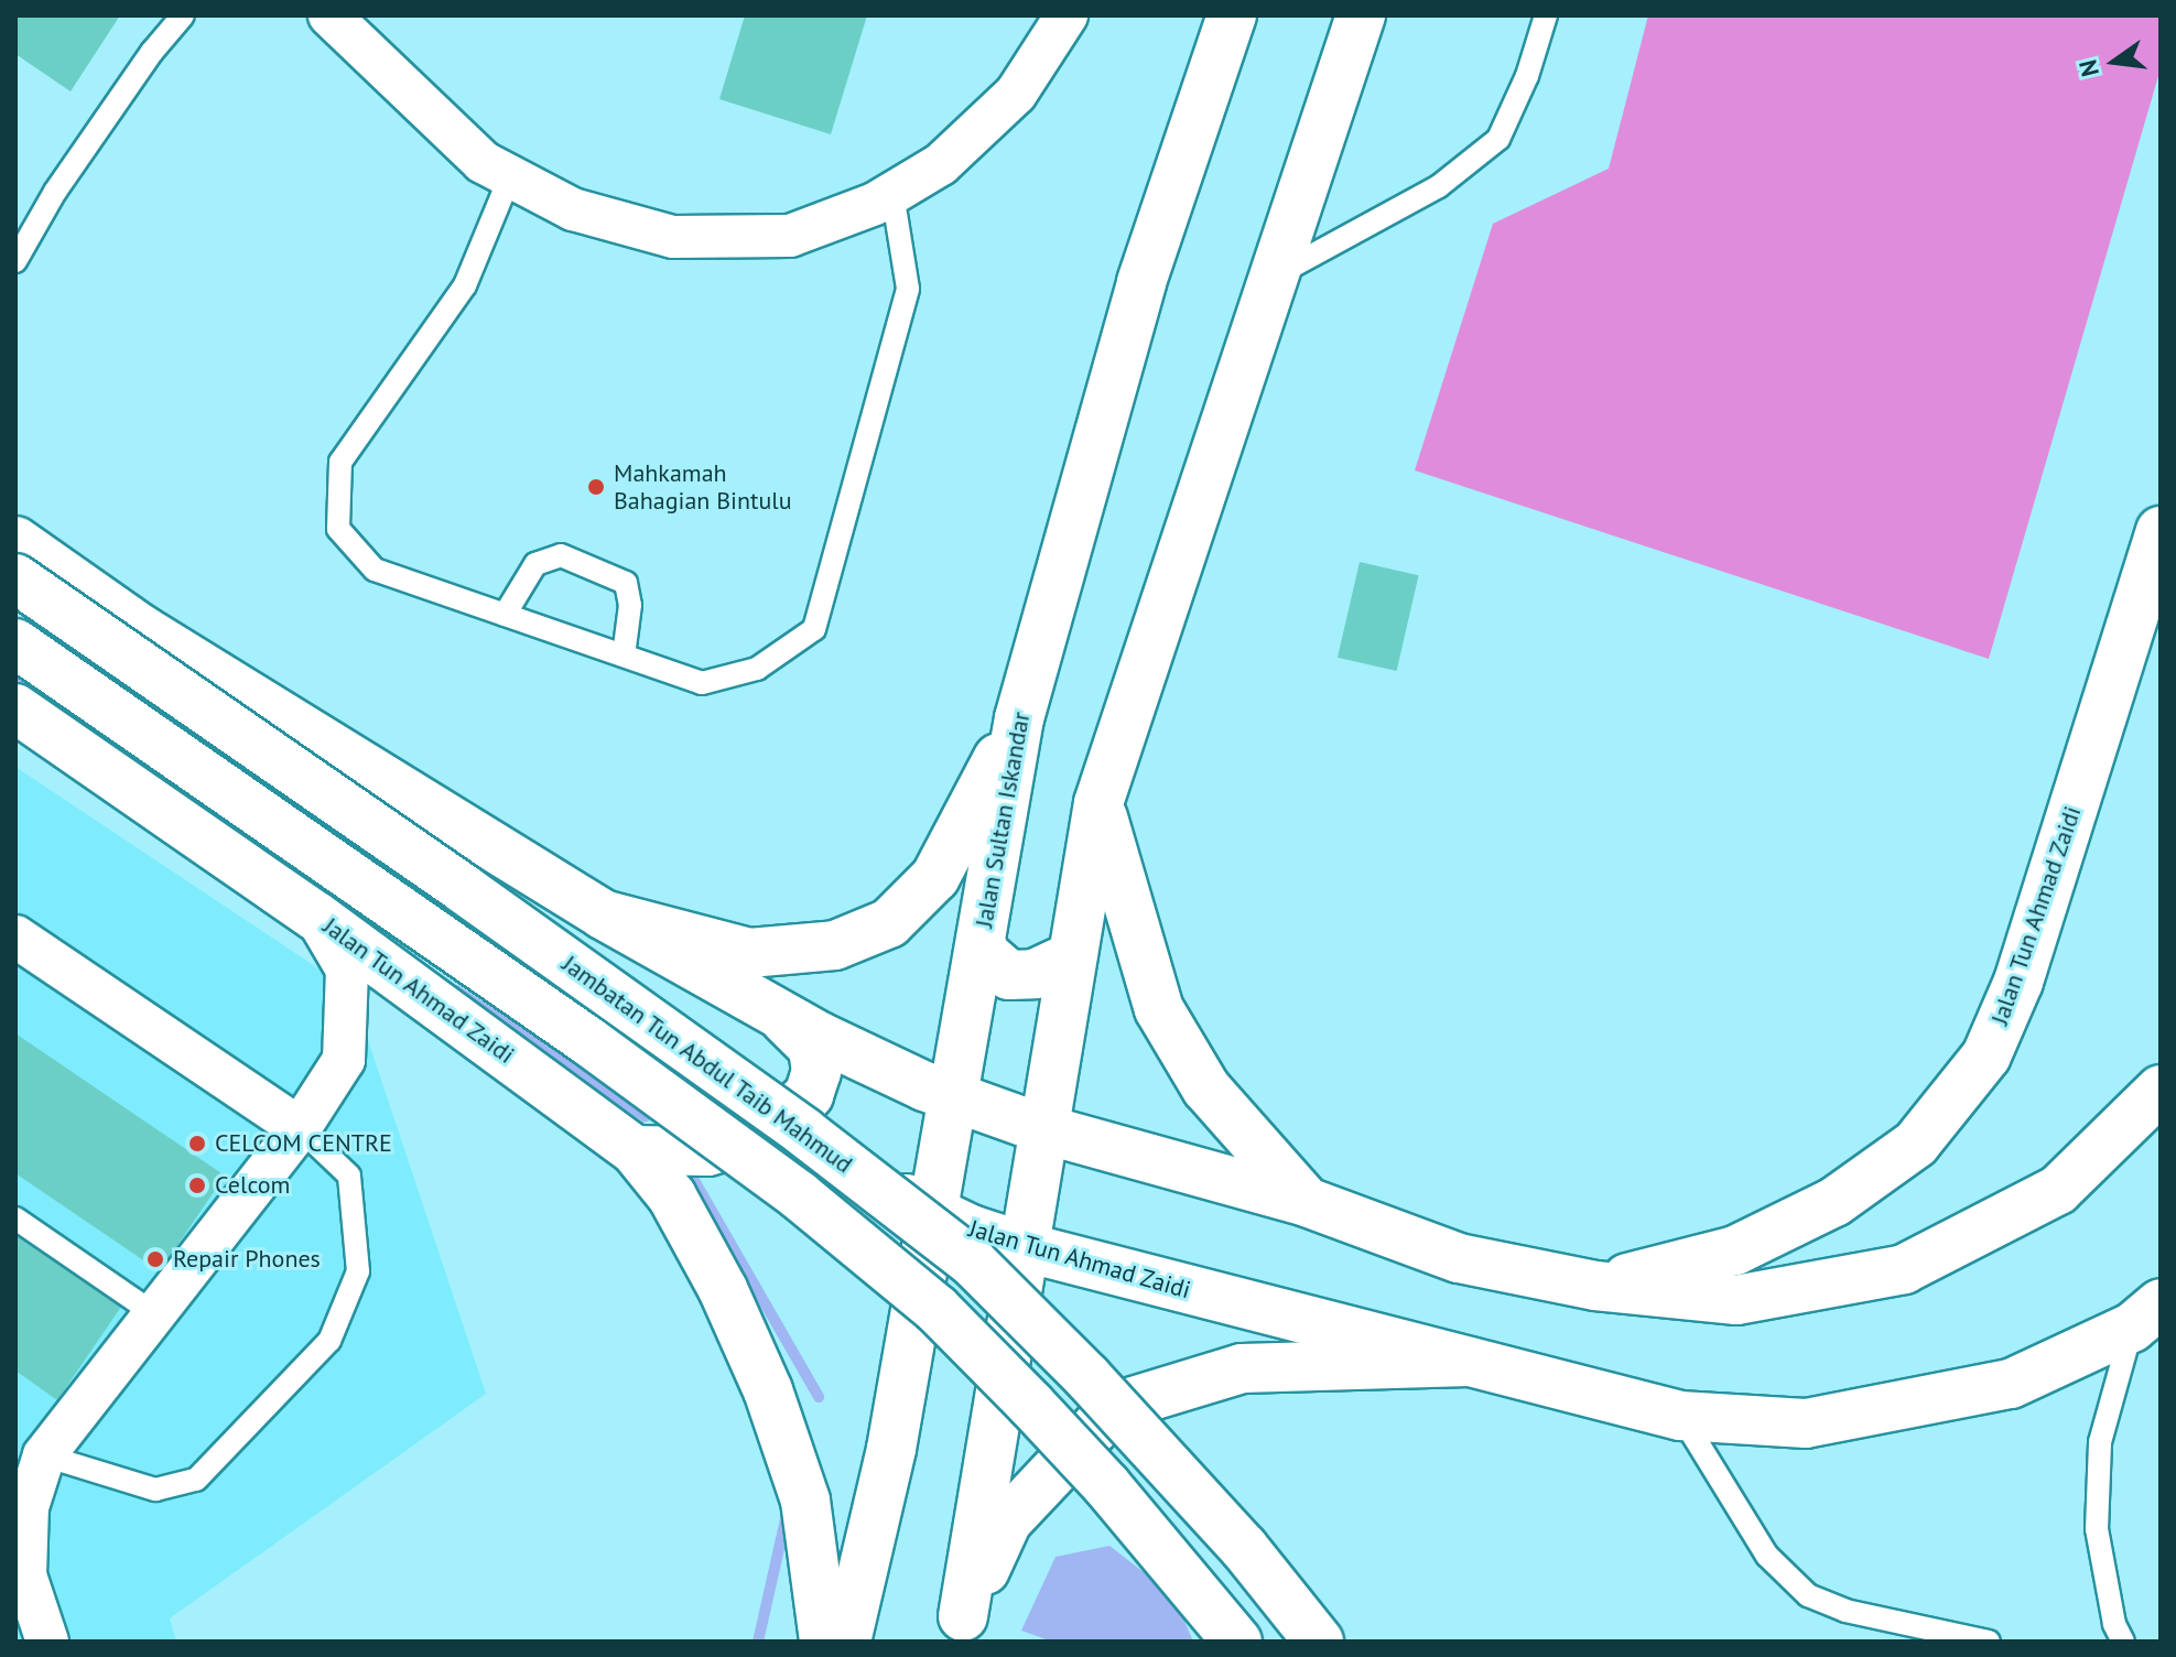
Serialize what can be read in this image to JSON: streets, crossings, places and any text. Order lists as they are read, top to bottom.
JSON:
{
  "streets": {
    "main road": ["Jalan Sultan Iskandar", "Jalan Tun Ahmad Zaidi", "Jambatan Tun Abdul Taib Mahmud"]
  },
  "crossings": [
    ["Jalan Sultan Iskandar", "Jalan Tun Ahmad Zaidi"]
  ],
  "places": [
    "Mahkamah Bahagian Bintulu",
    "CELCOM CENTRE",
    "Celcom",
    "Repair Phones"
  ],
  "north": "left"
}
